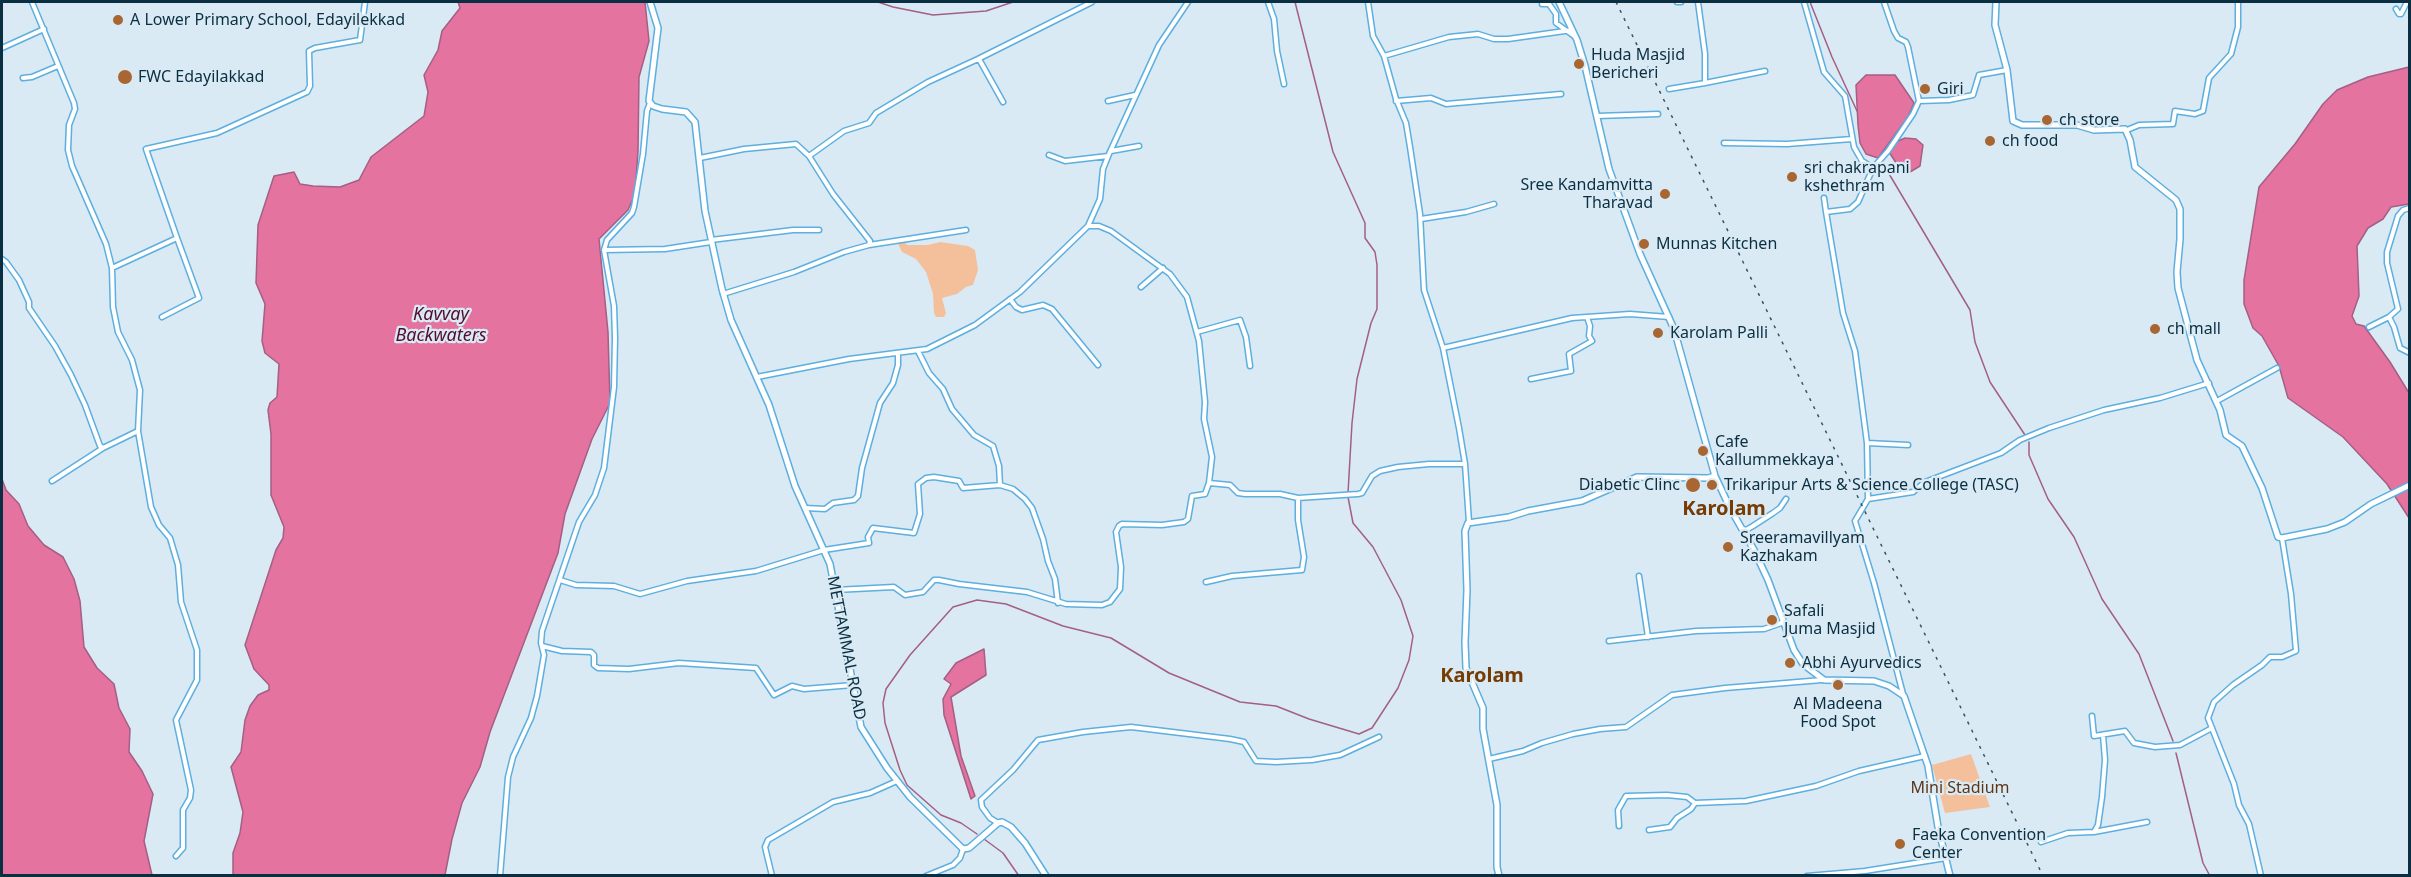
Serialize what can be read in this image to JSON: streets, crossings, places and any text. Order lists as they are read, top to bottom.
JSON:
{
  "streets": {
    "main road": ["METTAMMAL ROAD"]
  },
  "districts": ["Karolam", "Karolam"],
  "water": ["Kavvay Backwaters"],
  "parks": ["Mini Stadium"],
  "places": [
    "A Lower Primary School, Edayilekkad",
    "Huda Masjid Bericheri",
    "FWC Edayilakkad",
    "Giri",
    "ch store",
    "ch food",
    "sri chakrapani kshethram",
    "Sree Kandamvitta Tharavad",
    "Munnas Kitchen",
    "ch mall",
    "Karolam Palli",
    "Cafe Kallummekkaya",
    "Diabetic Clinc",
    "Trikaripur Arts & Science College (TASC)",
    "Sreeramavillyam Kazhakam",
    "Safali Juma Masjid",
    "Abhi Ayurvedics",
    "Al Madeena Food Spot",
    "Faeka Convention Center"
  ]
}
